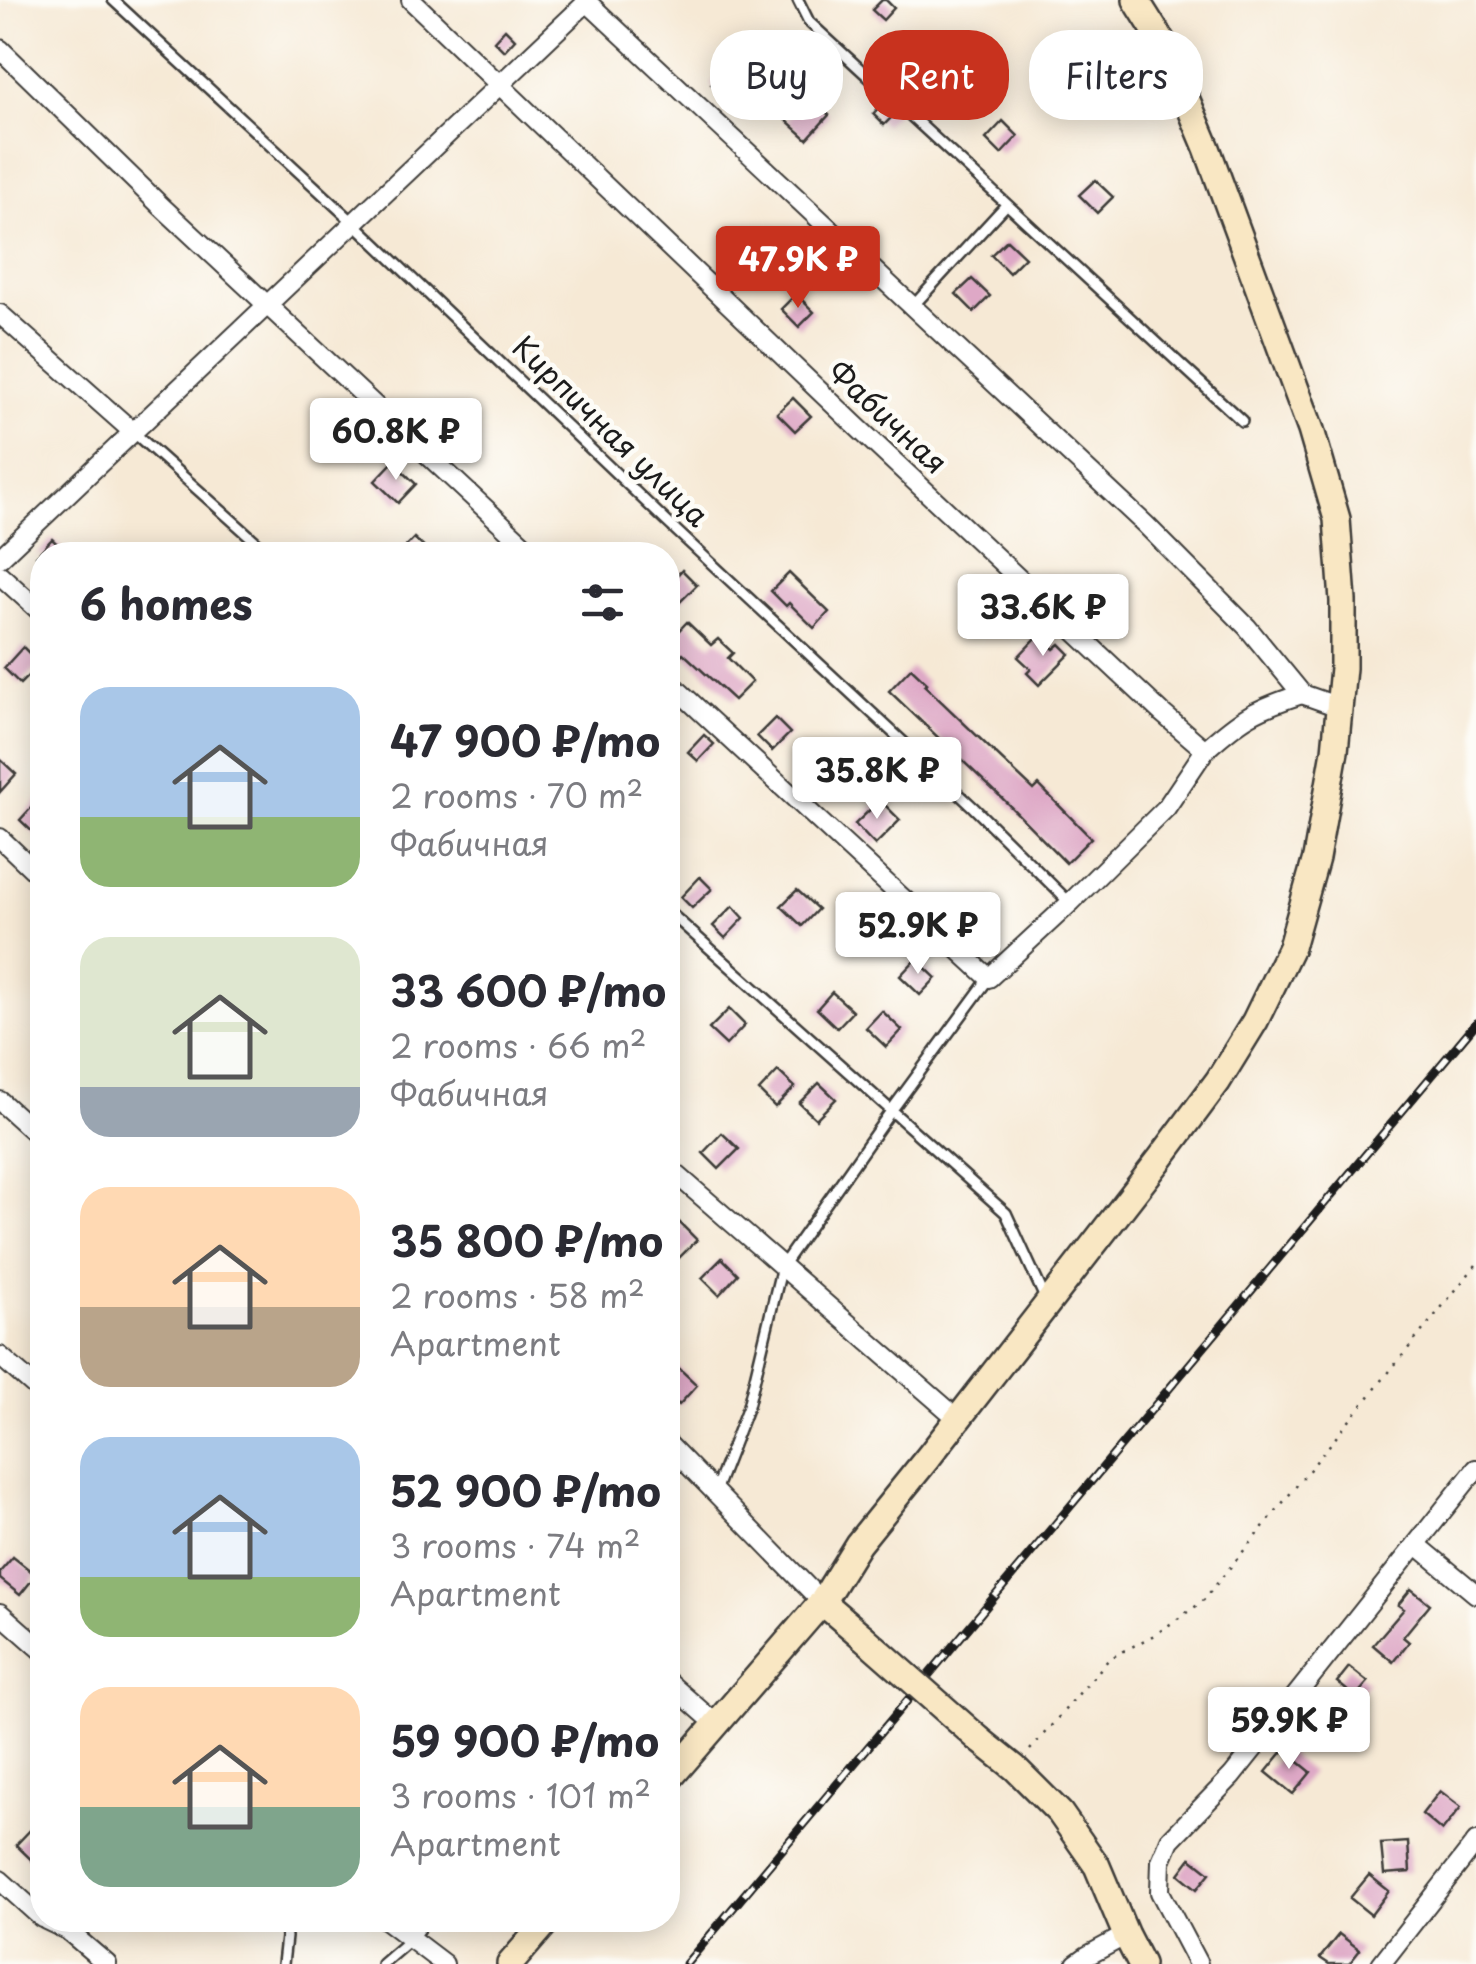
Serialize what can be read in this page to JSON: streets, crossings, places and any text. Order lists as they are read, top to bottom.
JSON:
{
  "streets": {
    "street": ["Фабичная"],
    "lane": ["Кирпичная улица"]
  },
  "page": {
    "chip": ["Buy", "Rent", "Filters"],
    "price": [
      "47.9K ₽",
      "60.8K ₽",
      "33.6K ₽",
      "35.8K ₽",
      "52.9K ₽",
      "59.9K ₽"
    ],
    "heading": "6 homes",
    "list": [
      {
        "name": "47 900 ₽/mo",
        "note": "2 rooms · 70 m² · Фабичная"
      },
      {
        "name": "33 600 ₽/mo",
        "note": "2 rooms · 66 m² · Фабичная"
      },
      {
        "name": "35 800 ₽/mo",
        "note": "2 rooms · 58 m² · Apartment"
      },
      {
        "name": "52 900 ₽/mo",
        "note": "3 rooms · 74 m² · Apartment"
      },
      {
        "name": "59 900 ₽/mo",
        "note": "3 rooms · 101 m² · Apartment"
      }
    ]
  }
}
